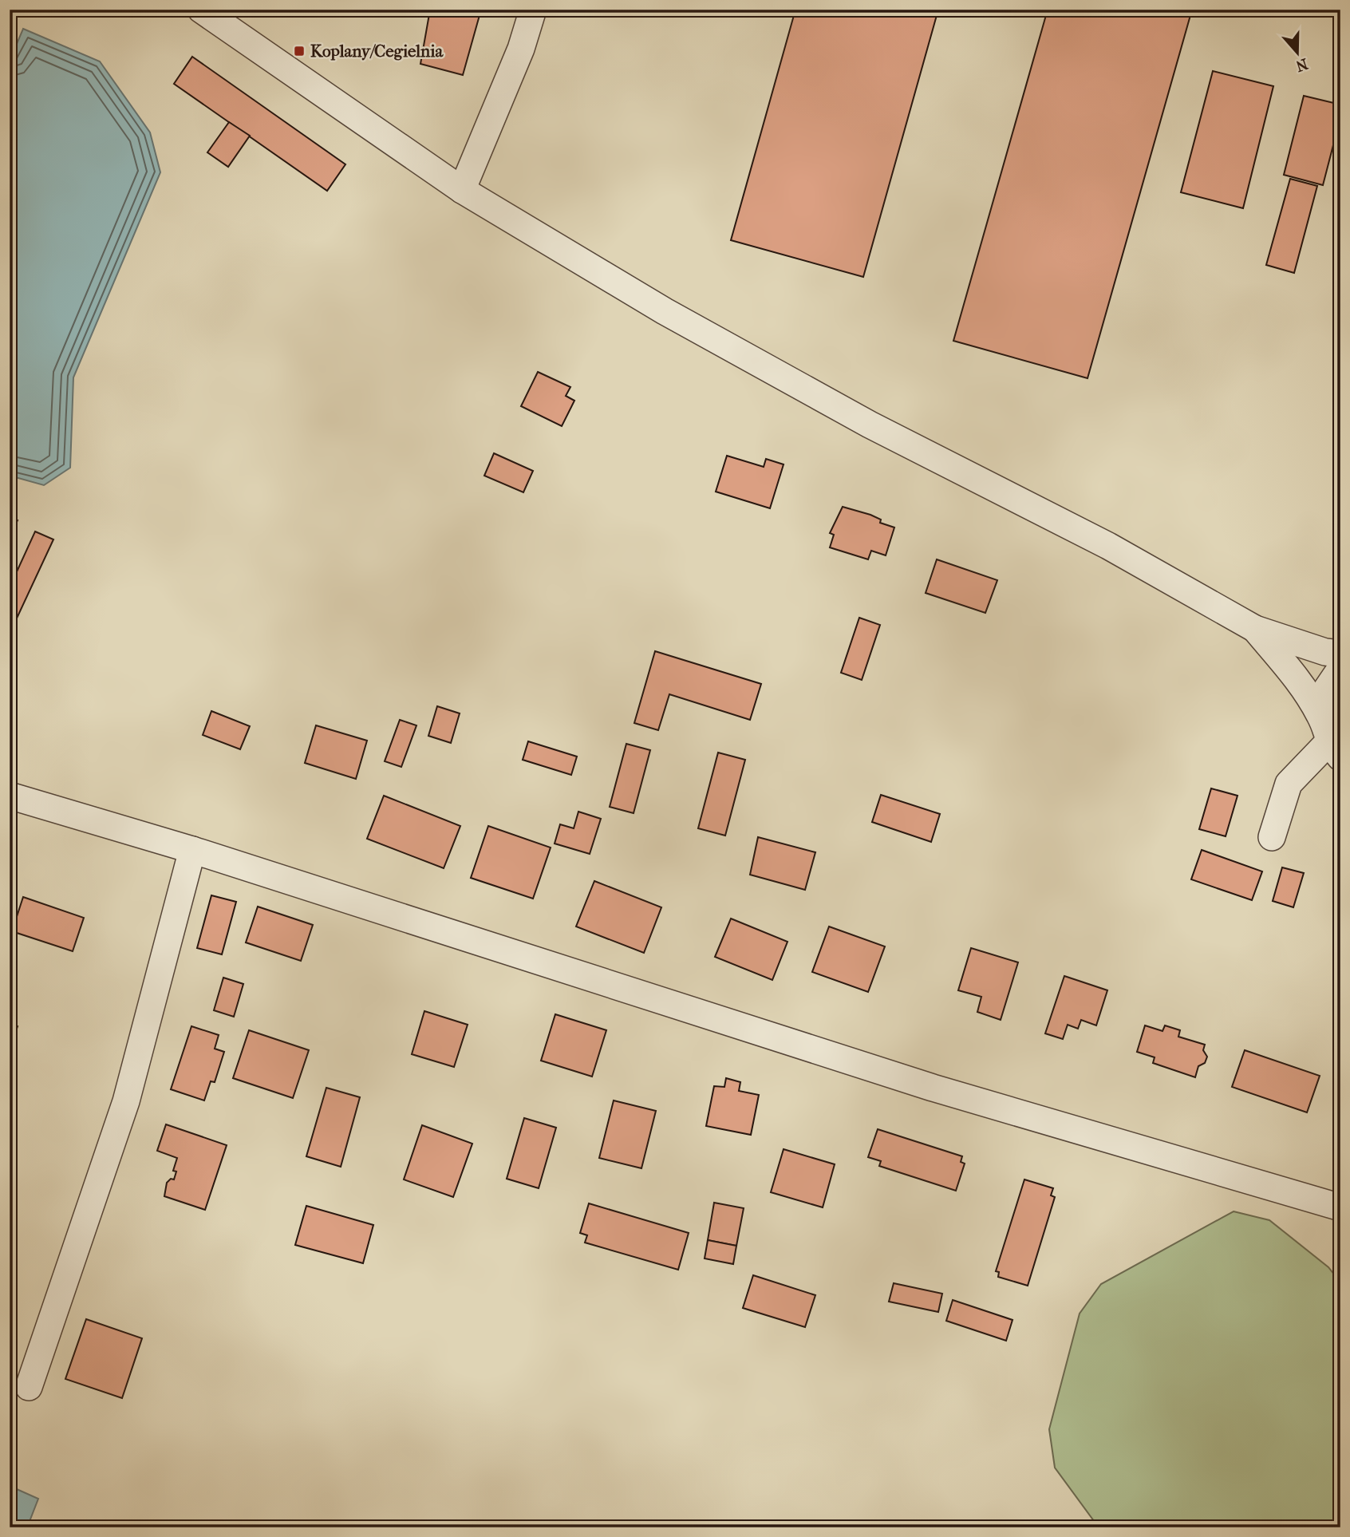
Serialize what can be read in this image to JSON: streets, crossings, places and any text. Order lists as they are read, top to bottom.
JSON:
{
  "places": {
    "transit": ["Koplany/Cegielnia"]
  },
  "north": "bottom"
}
